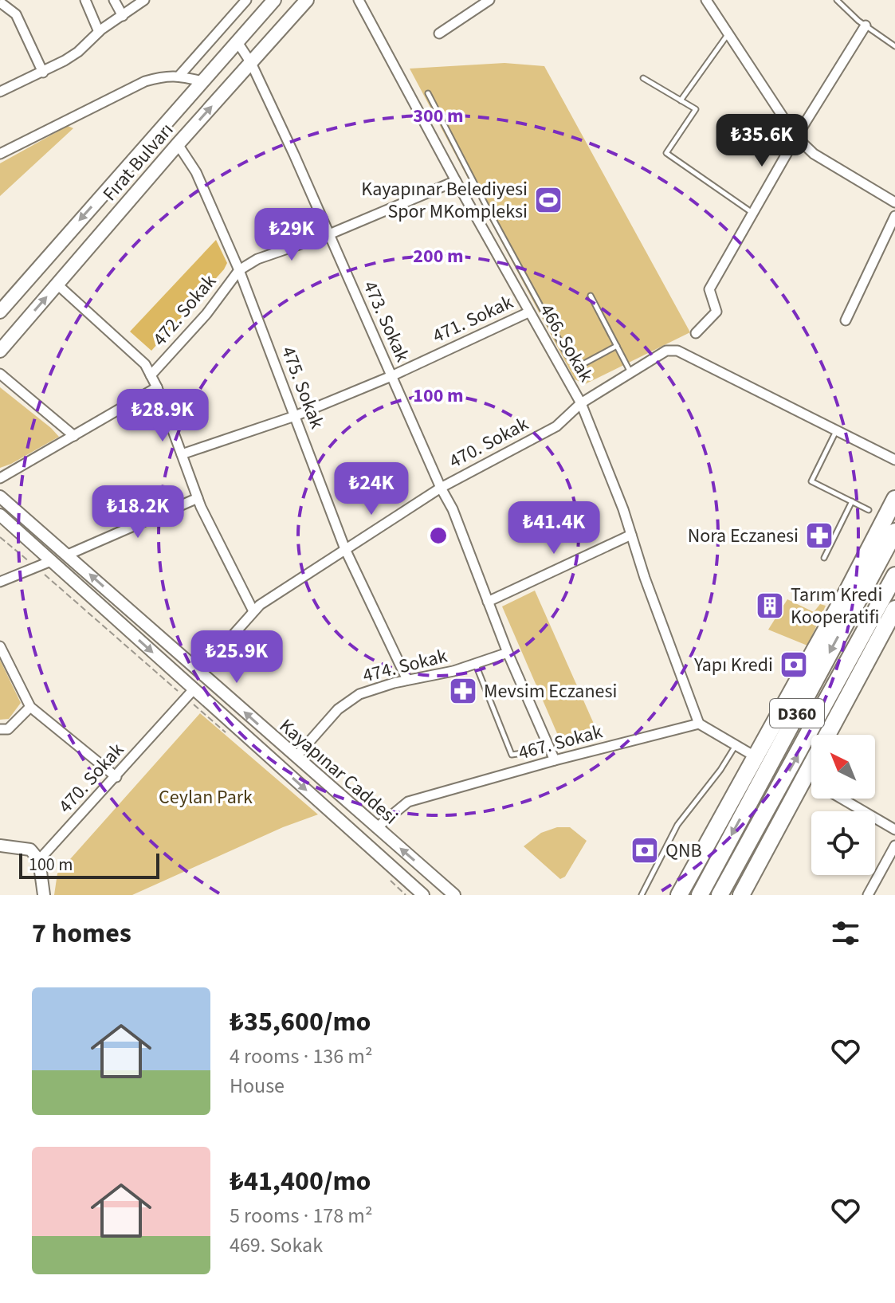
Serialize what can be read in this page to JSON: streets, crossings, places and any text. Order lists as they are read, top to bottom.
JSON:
{
  "streets": {
    "highway": ["D360"],
    "main road": ["Fırat Bulvarı", "Kayapınar Caddesi"],
    "street": [
      "472. Sokak",
      "471. Sokak",
      "473. Sokak",
      "466. Sokak",
      "475. Sokak",
      "470. Sokak",
      "474. Sokak",
      "467. Sokak"
    ]
  },
  "crossings": [
    ["Fırat Bulvarı", "473. Sokak"],
    ["Fırat Bulvarı", "475. Sokak"],
    ["472. Sokak", "473. Sokak"],
    ["472. Sokak", "466. Sokak"],
    ["472. Sokak", "475. Sokak"],
    ["471. Sokak", "473. Sokak"],
    ["471. Sokak", "466. Sokak"],
    ["471. Sokak", "475. Sokak"],
    ["473. Sokak", "470. Sokak"],
    ["473. Sokak", "474. Sokak"],
    ["473. Sokak", "467. Sokak"],
    ["466. Sokak", "470. Sokak"],
    ["466. Sokak", "467. Sokak"],
    ["475. Sokak", "470. Sokak"],
    ["475. Sokak", "474. Sokak"],
    ["470. Sokak", "Kayapınar Caddesi"],
    ["474. Sokak", "Kayapınar Caddesi"],
    ["467. Sokak", "Kayapınar Caddesi"]
  ],
  "parks": ["Ceylan Park"],
  "places": {
    "sports": ["Kayapınar Belediyesi Spor MKompleksi"],
    "pharmacy": ["Nora Eczanesi", "Mevsim Eczanesi"],
    "building": ["Tarım Kredi Kooperatifi"],
    "bank": ["Yapı Kredi", "QNB"]
  },
  "scale_bar": "100 m",
  "north": "top left",
  "page": {
    "price": [
      "₺35.6K",
      "₺29K",
      "₺28.9K",
      "₺24K",
      "₺18.2K",
      "₺41.4K",
      "₺25.9K"
    ],
    "scale": "100 m",
    "heading": "7 homes",
    "list": [
      {
        "name": "₺35,600/mo",
        "note": "4 rooms · 136 m² · House"
      },
      {
        "name": "₺41,400/mo",
        "note": "5 rooms · 178 m² · 469. Sokak"
      }
    ]
  },
  "rings": ["300 m", "200 m", "100 m"]
}
